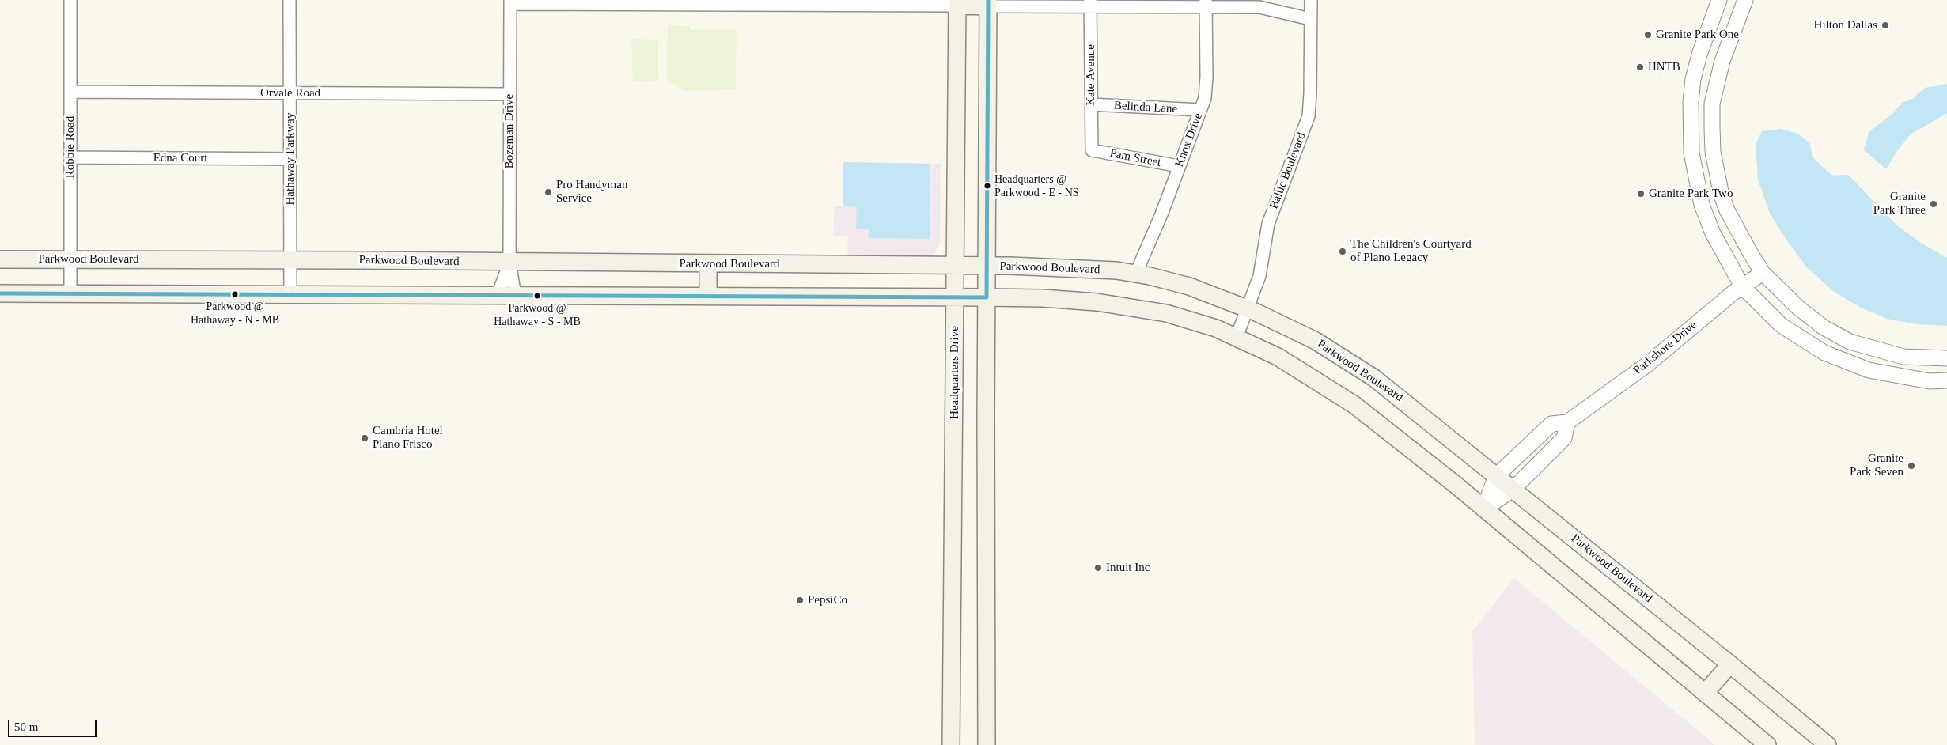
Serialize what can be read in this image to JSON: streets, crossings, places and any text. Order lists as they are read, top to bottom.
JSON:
{
  "streets": {
    "main road": ["Parkwood Boulevard", "Headquarters Drive"],
    "street": [
      "Kate Avenue",
      "Orvale Road",
      "Belinda Lane",
      "Bozeman Drive",
      "Knox Drive",
      "Robbie Road",
      "Edna Court",
      "Pam Street",
      "Hathaway Parkway",
      "Baltic Boulevard",
      "Parkshore Drive"
    ]
  },
  "crossings": [
    ["Kate Avenue", "Belinda Lane"],
    ["Kate Avenue", "Pam Street"],
    ["Orvale Road", "Bozeman Drive"],
    ["Orvale Road", "Robbie Road"],
    ["Orvale Road", "Hathaway Parkway"],
    ["Belinda Lane", "Knox Drive"],
    ["Bozeman Drive", "Parkwood Boulevard"],
    ["Knox Drive", "Pam Street"],
    ["Knox Drive", "Parkwood Boulevard"],
    ["Robbie Road", "Edna Court"],
    ["Robbie Road", "Parkwood Boulevard"],
    ["Edna Court", "Hathaway Parkway"],
    ["Hathaway Parkway", "Parkwood Boulevard"],
    ["Baltic Boulevard", "Parkwood Boulevard"],
    ["Parkwood Boulevard", "Parkshore Drive"],
    ["Parkwood Boulevard", "Headquarters Drive"]
  ],
  "places": [
    "Hilton Dallas",
    "Granite Park One",
    "HNTB",
    "Headquarters @ Parkwood - E - NS",
    "Pro Handyman Service",
    "Granite Park Two",
    "Granite Park Three",
    "The Children's Courtyard of Plano Legacy",
    "Parkwood @ Hathaway - N - MB",
    "Parkwood @ Hathaway - S - MB",
    "Cambria Hotel Plano Frisco",
    "Granite Park Seven",
    "Intuit Inc",
    "PepsiCo"
  ],
  "scale_bar": "50 m"
}
